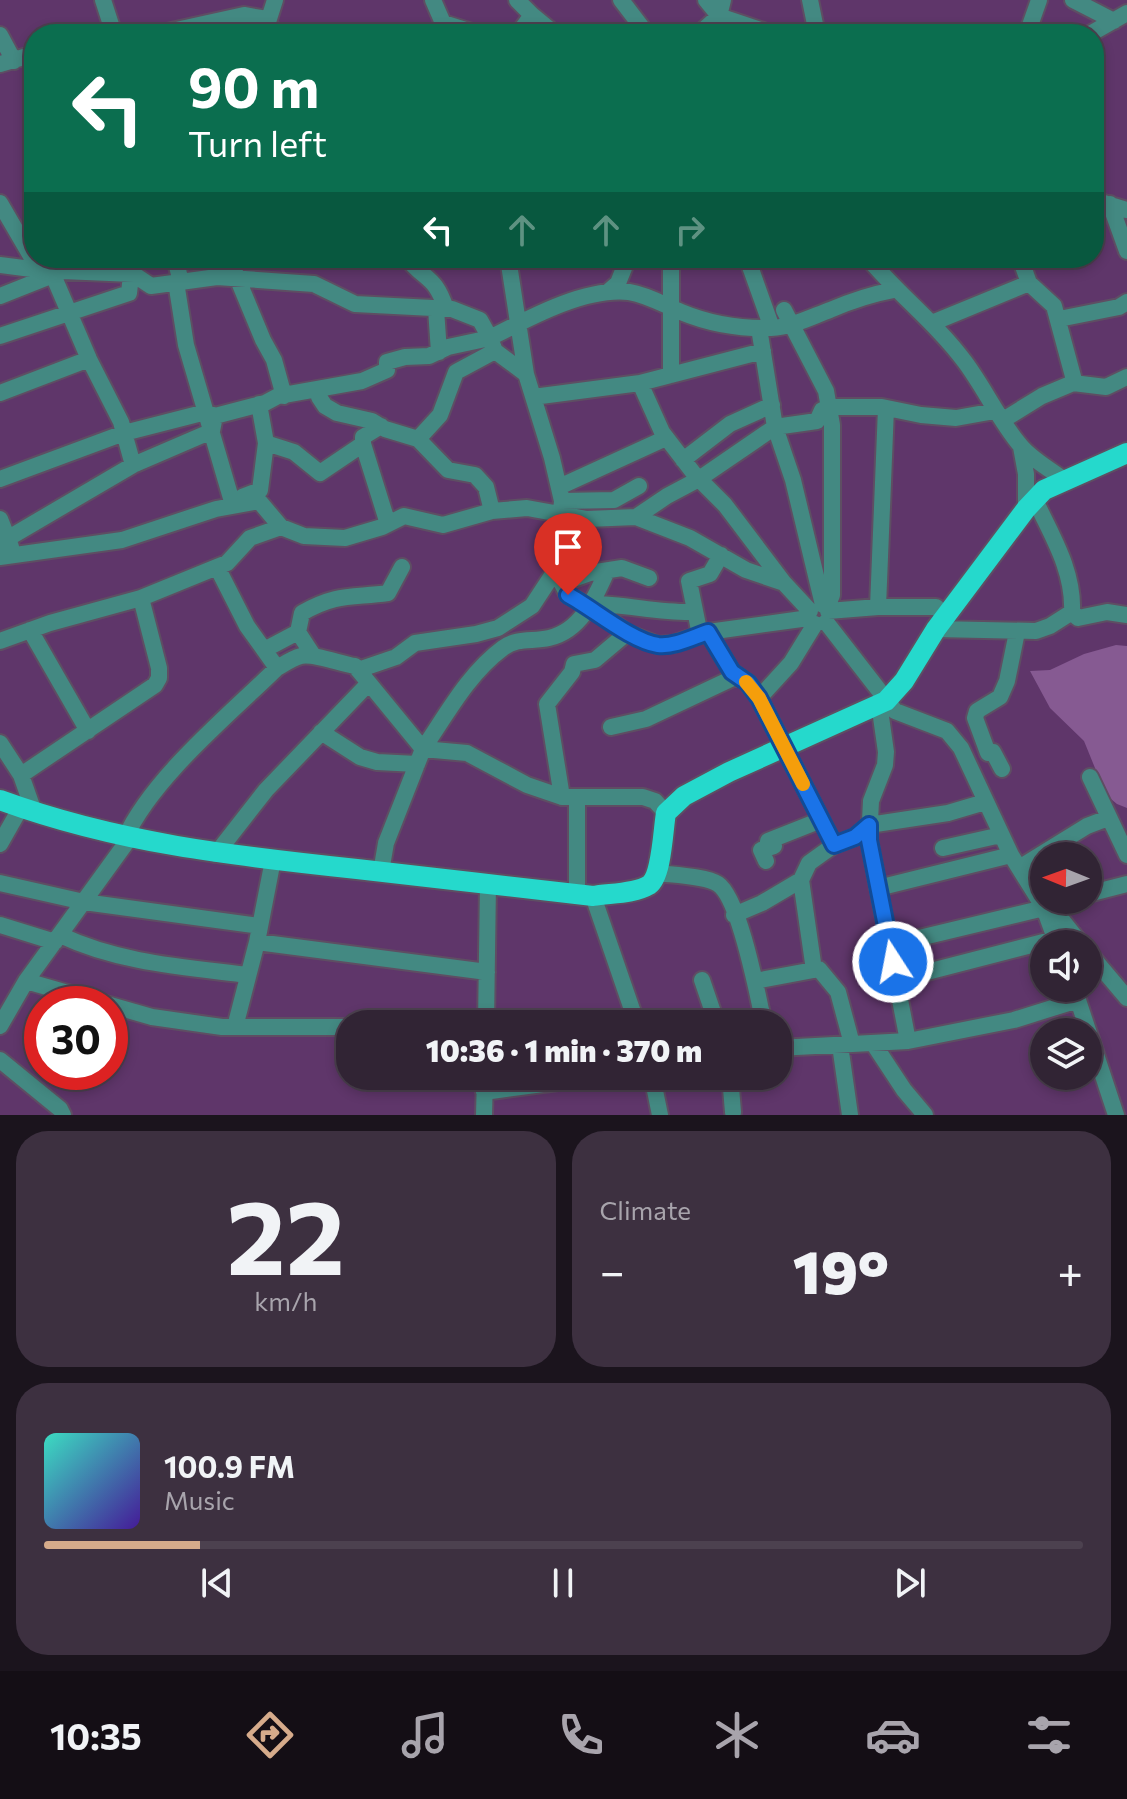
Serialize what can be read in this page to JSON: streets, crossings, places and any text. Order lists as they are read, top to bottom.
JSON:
{
  "north": "left",
  "page": {
    "turn": ["90 m", "Turn left"],
    "limit": "30",
    "trip": "10:36 · 1 min · 370 m",
    "tile": [
      ["22", "km/h"],
      "Climate"
    ],
    "heat": ["−", "19°", "+"],
    "song": ["100.9 FM", "Music"],
    "tabs": "10:35"
  }
}
